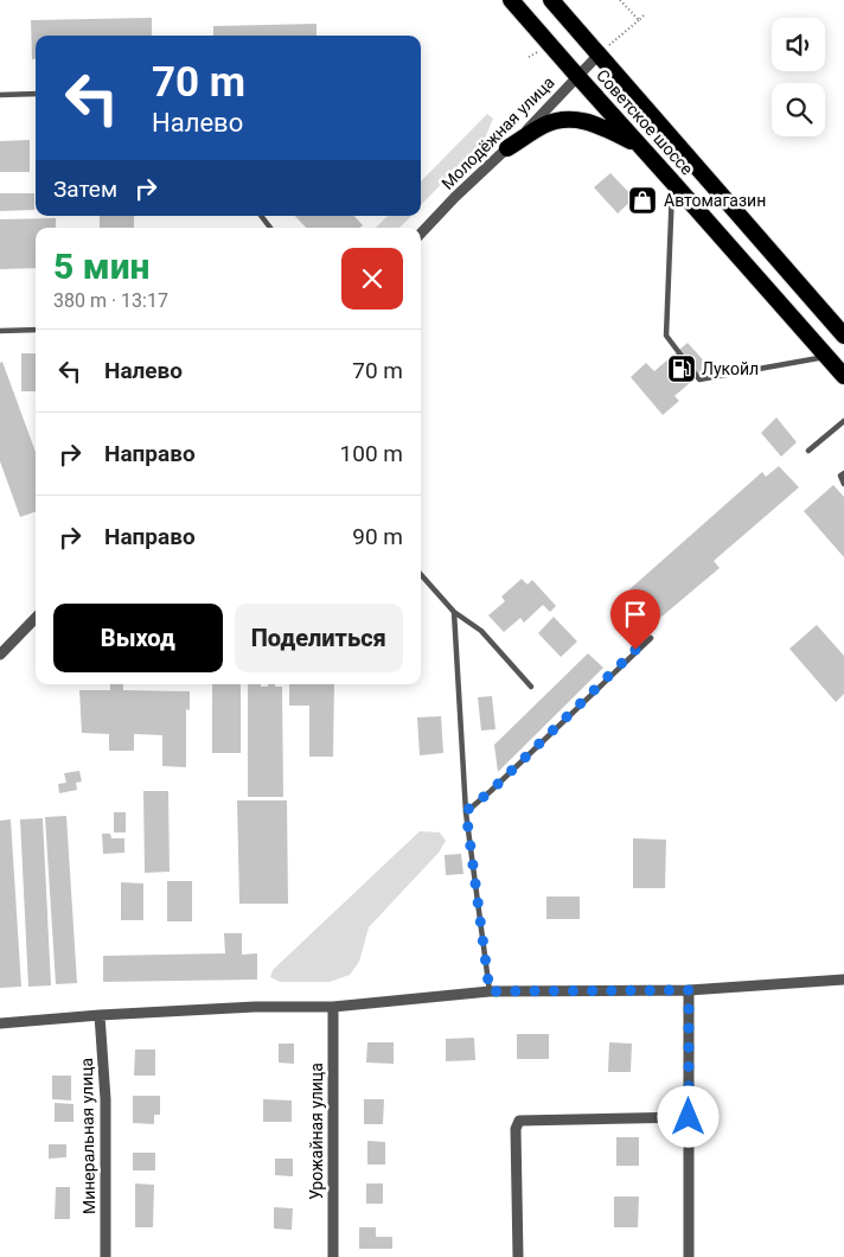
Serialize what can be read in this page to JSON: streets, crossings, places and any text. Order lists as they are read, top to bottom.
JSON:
{
  "streets": {
    "highway": ["Советское шоссе"],
    "street": ["Молодёжная улица", "Урожайная улица", "Минеральная улица"]
  },
  "crossings": [
    ["Советское шоссе", "Молодёжная улица"]
  ],
  "places": {
    "shop": ["Автомагазин"],
    "fuel station": ["Лукойл"]
  },
  "page": {
    "turn": ["70 m", "Налево"],
    "then": "Затем",
    "heading": ["5 мин", "380 m · 13:17"],
    "list": [
      {
        "name": "Налево",
        "value": "70 m"
      },
      {
        "name": "Направо",
        "value": "100 m"
      },
      {
        "name": "Направо",
        "value": "90 m"
      }
    ],
    "buttons": ["Выход", "Поделиться"]
  }
}
